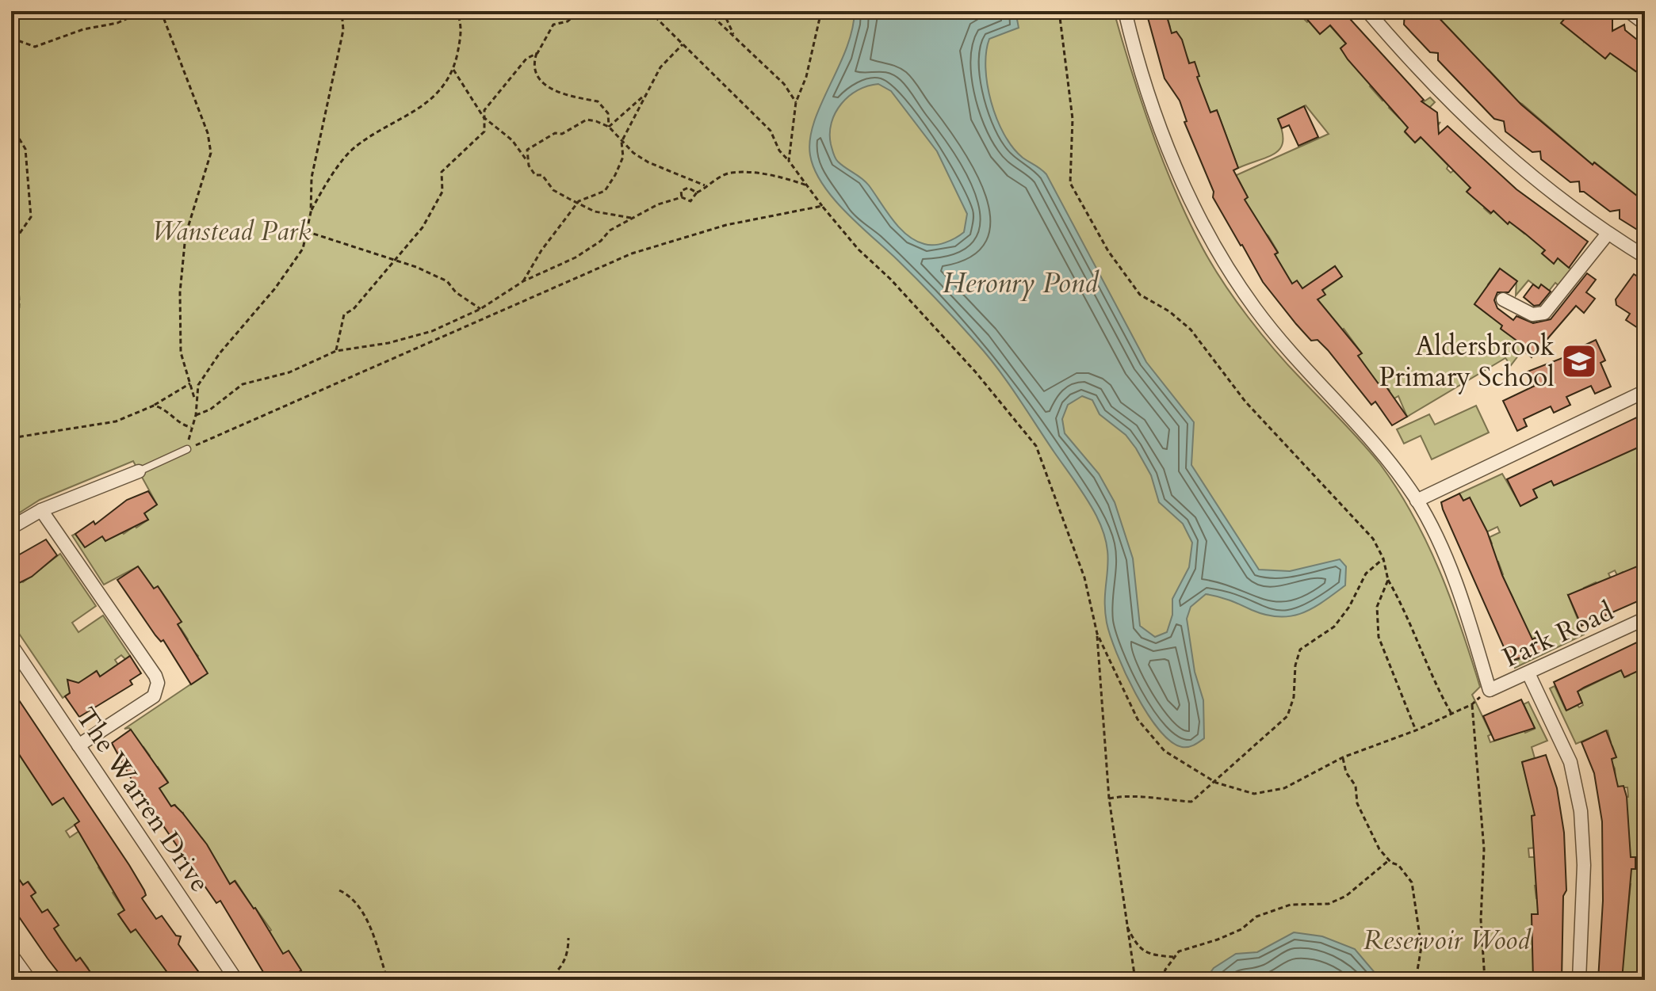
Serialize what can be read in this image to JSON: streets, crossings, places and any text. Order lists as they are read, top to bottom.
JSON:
{
  "streets": {
    "street": ["Park Road", "The Warren Drive"]
  },
  "water": ["Heronry Pond"],
  "parks": ["Wanstead Park", "Reservoir Wood"],
  "places": {
    "school or university": ["Aldersbrook Primary School"]
  }
}
